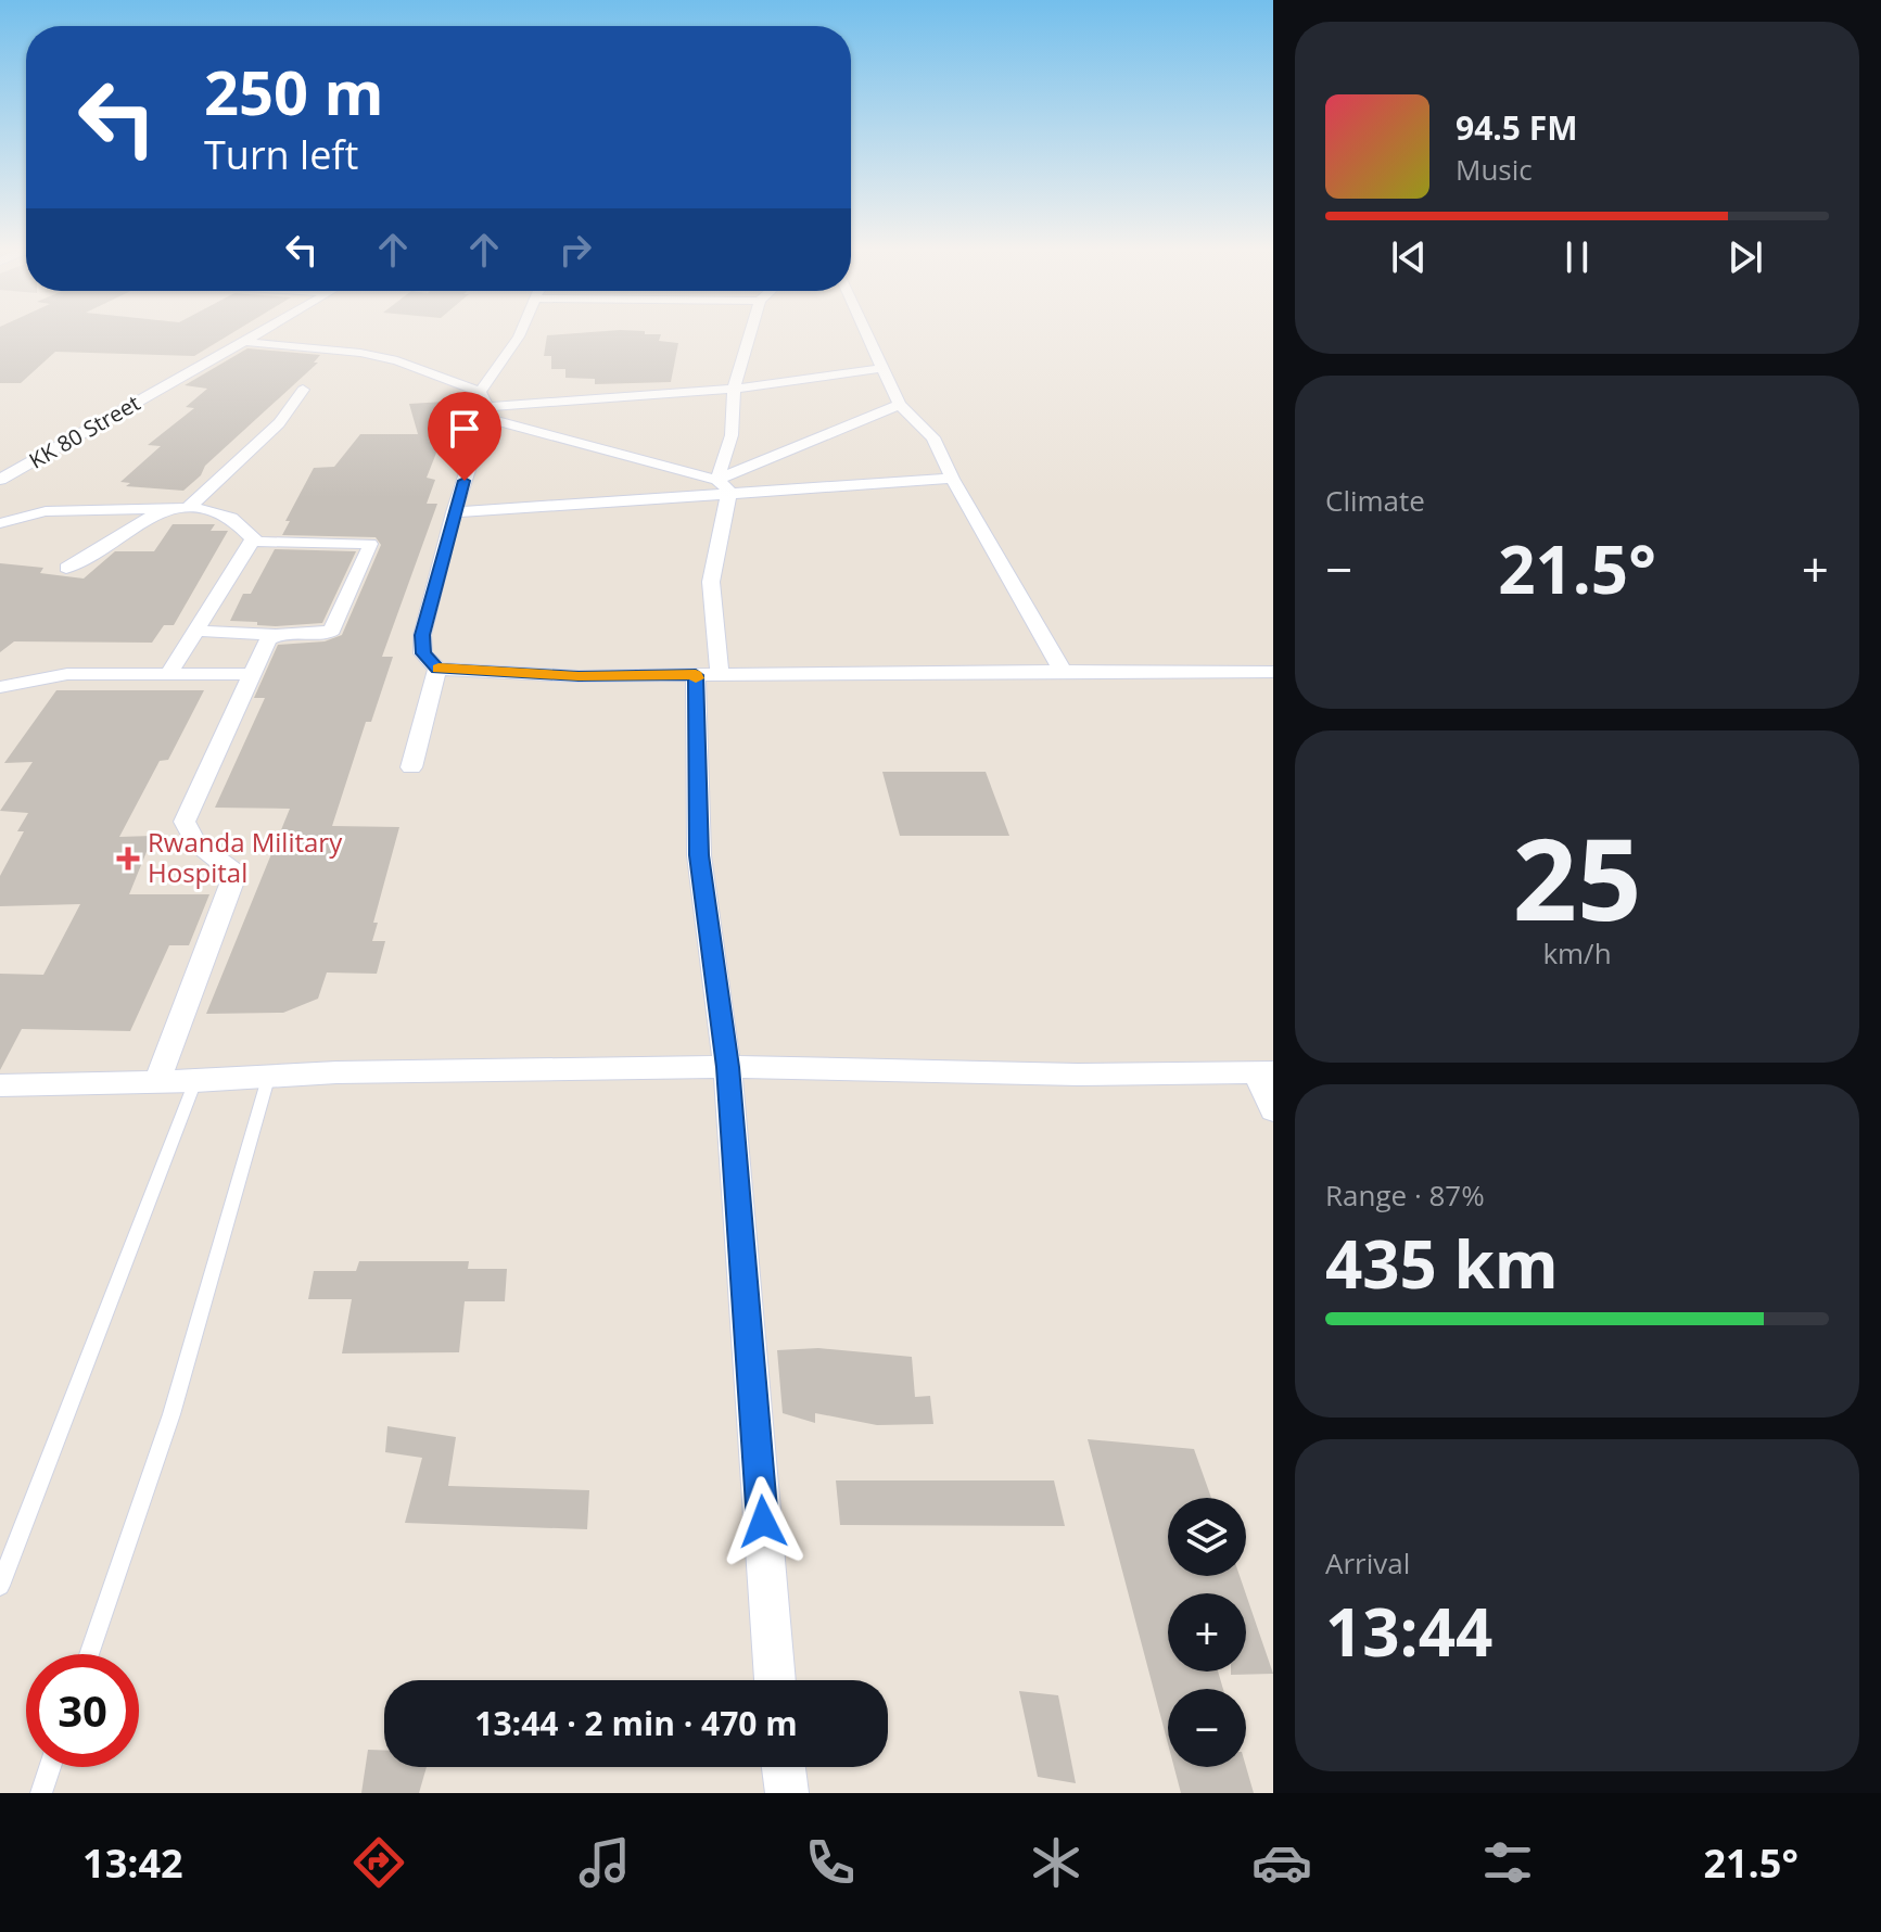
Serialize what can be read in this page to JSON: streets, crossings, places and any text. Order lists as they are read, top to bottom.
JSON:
{
  "streets": {
    "street": ["KK 80 Street"]
  },
  "places": {
    "health": ["Rwanda Military Hospital"]
  },
  "page": {
    "turn": ["250 m", "Turn left"],
    "song": ["94.5 FM", "Music"],
    "tile": [
      "Climate",
      ["25", "km/h"],
      ["Range · 87%", "435 km"],
      ["Arrival", "13:44"]
    ],
    "heat": ["−", "21.5°", "+"],
    "map_buttons": ["+", "−"],
    "limit": "30",
    "trip": "13:44 · 2 min · 470 m",
    "tabs": ["13:42", "21.5°"]
  }
}
